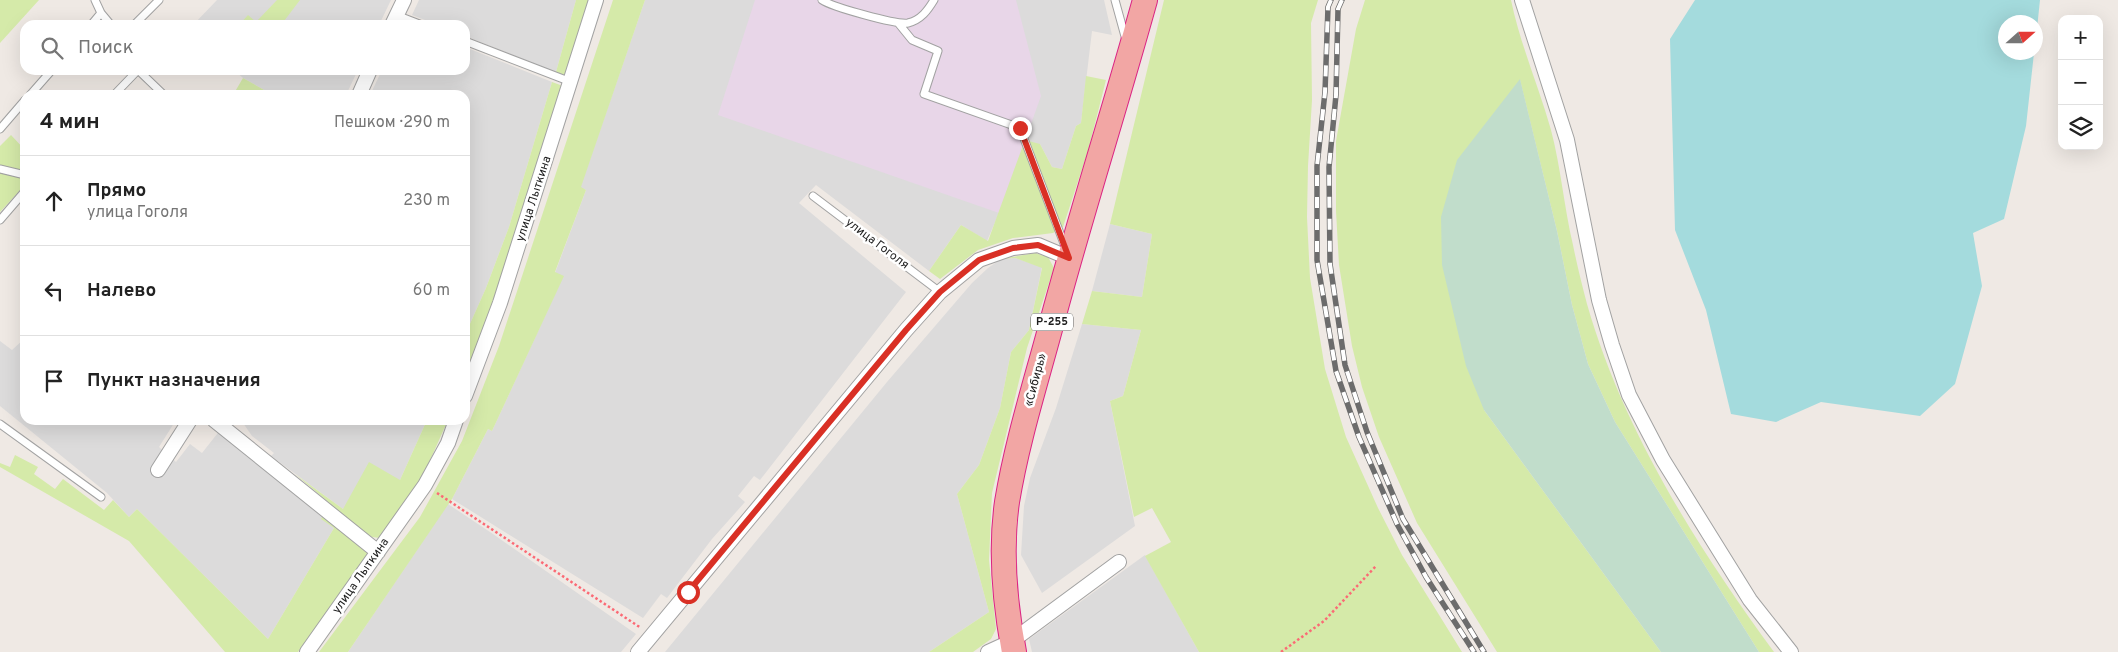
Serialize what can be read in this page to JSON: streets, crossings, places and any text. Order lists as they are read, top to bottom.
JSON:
{
  "streets": {
    "highway": ["Р-255", "«Сибирь»"],
    "street": ["улица Лыткина"],
    "lane": ["улица Гоголя"]
  },
  "north": "right",
  "page": {
    "map_buttons": ["+", "−"],
    "search": "Поиск",
    "heading": ["4 мин", "Пешком · 290 m"],
    "list": [
      ["Прямо", "улица Гоголя", "230 m"],
      ["Налево", "60 m"],
      "Пункт назначения"
    ]
  }
}
